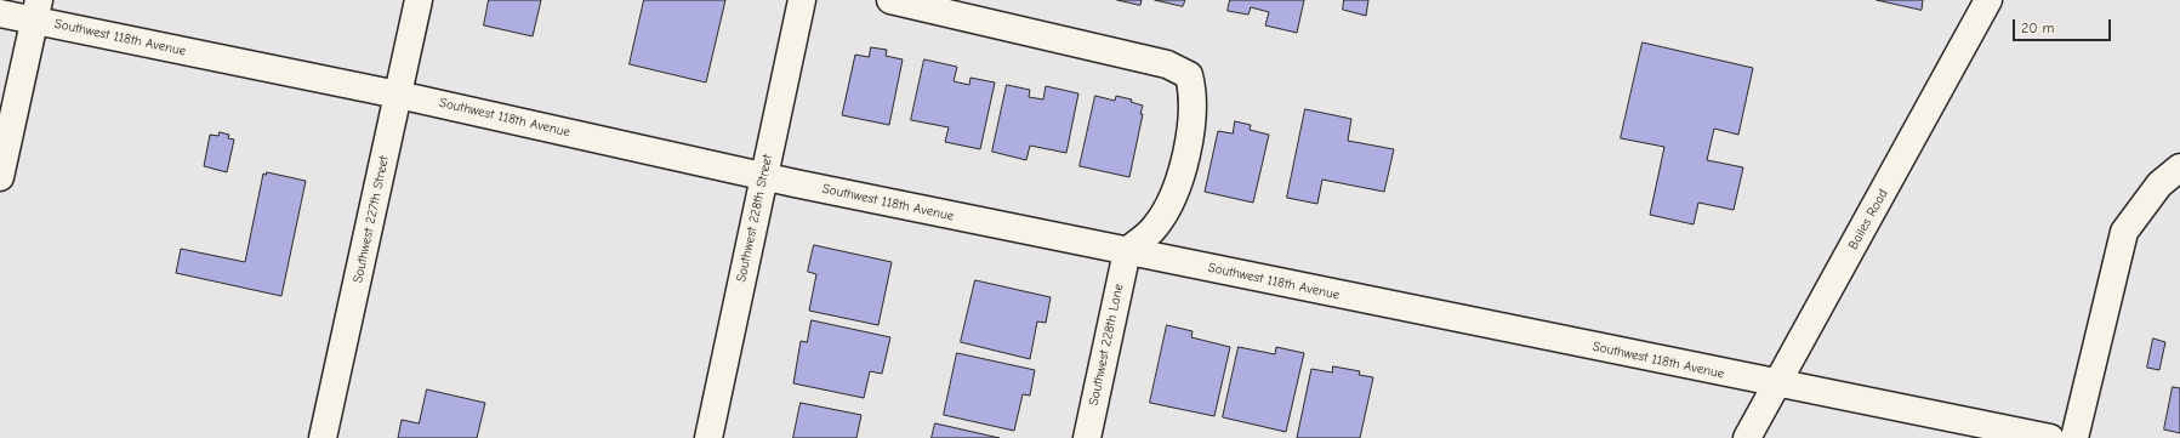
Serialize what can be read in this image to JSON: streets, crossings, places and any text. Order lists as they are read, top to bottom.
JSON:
{
  "streets": {
    "street": [
      "Southwest 118th Avenue",
      "Southwest 228th Street",
      "Southwest 227th Street",
      "Bailes Road",
      "Southwest 228th Lane"
    ]
  },
  "crossings": [
    ["Southwest 118th Avenue", "Southwest 228th Street"],
    ["Southwest 118th Avenue", "Southwest 227th Street"],
    ["Southwest 118th Avenue", "Bailes Road"],
    ["Southwest 118th Avenue", "Southwest 228th Lane"]
  ],
  "scale_bar": "20 m"
}
